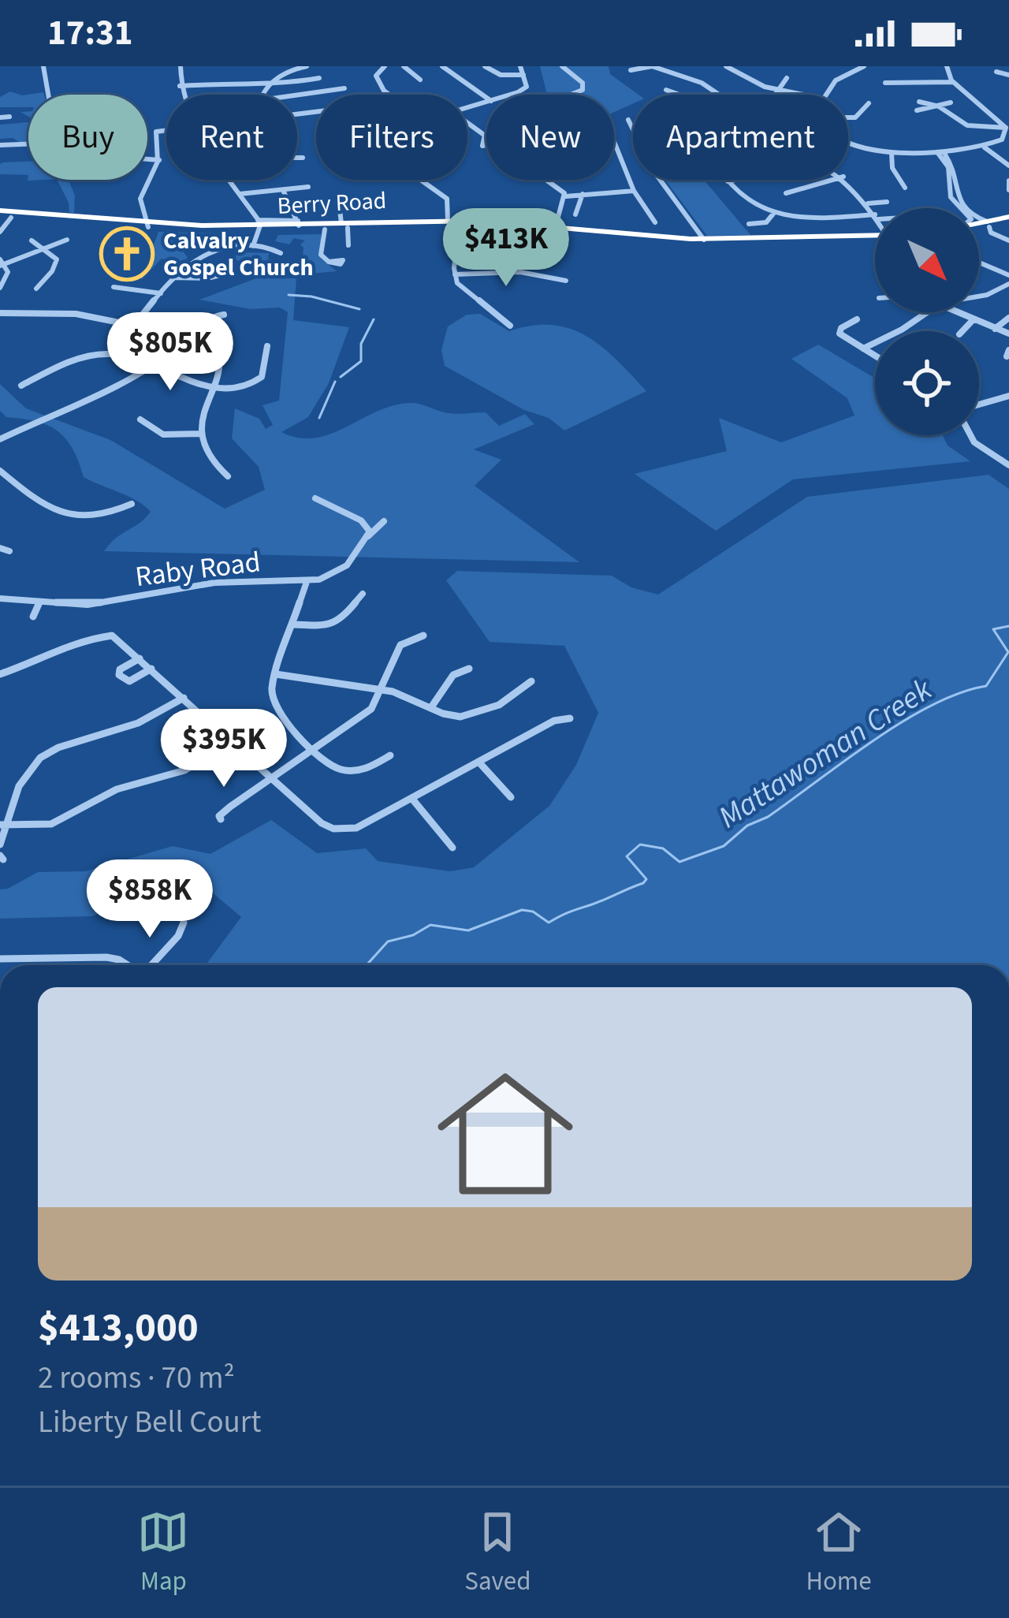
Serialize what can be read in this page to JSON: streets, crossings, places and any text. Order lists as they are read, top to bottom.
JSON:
{
  "streets": {
    "highway": ["Berry Road"],
    "street": ["Raby Road"]
  },
  "water": ["Mattawoman Creek"],
  "places": {
    "church": ["Calvalry Gospel Church"]
  },
  "north": "bottom right",
  "page": {
    "status": "17:31",
    "chip": [
      "Buy",
      "Rent",
      "Filters",
      "New",
      "Apartment"
    ],
    "price": [
      "$413K",
      "$805K",
      "$395K",
      "$858K"
    ],
    "list": [
      {
        "name": "$413,000",
        "note": "2 rooms · 70 m² · Liberty Bell Court"
      }
    ],
    "tabs": ["Map", "Saved", "Home"]
  }
}
